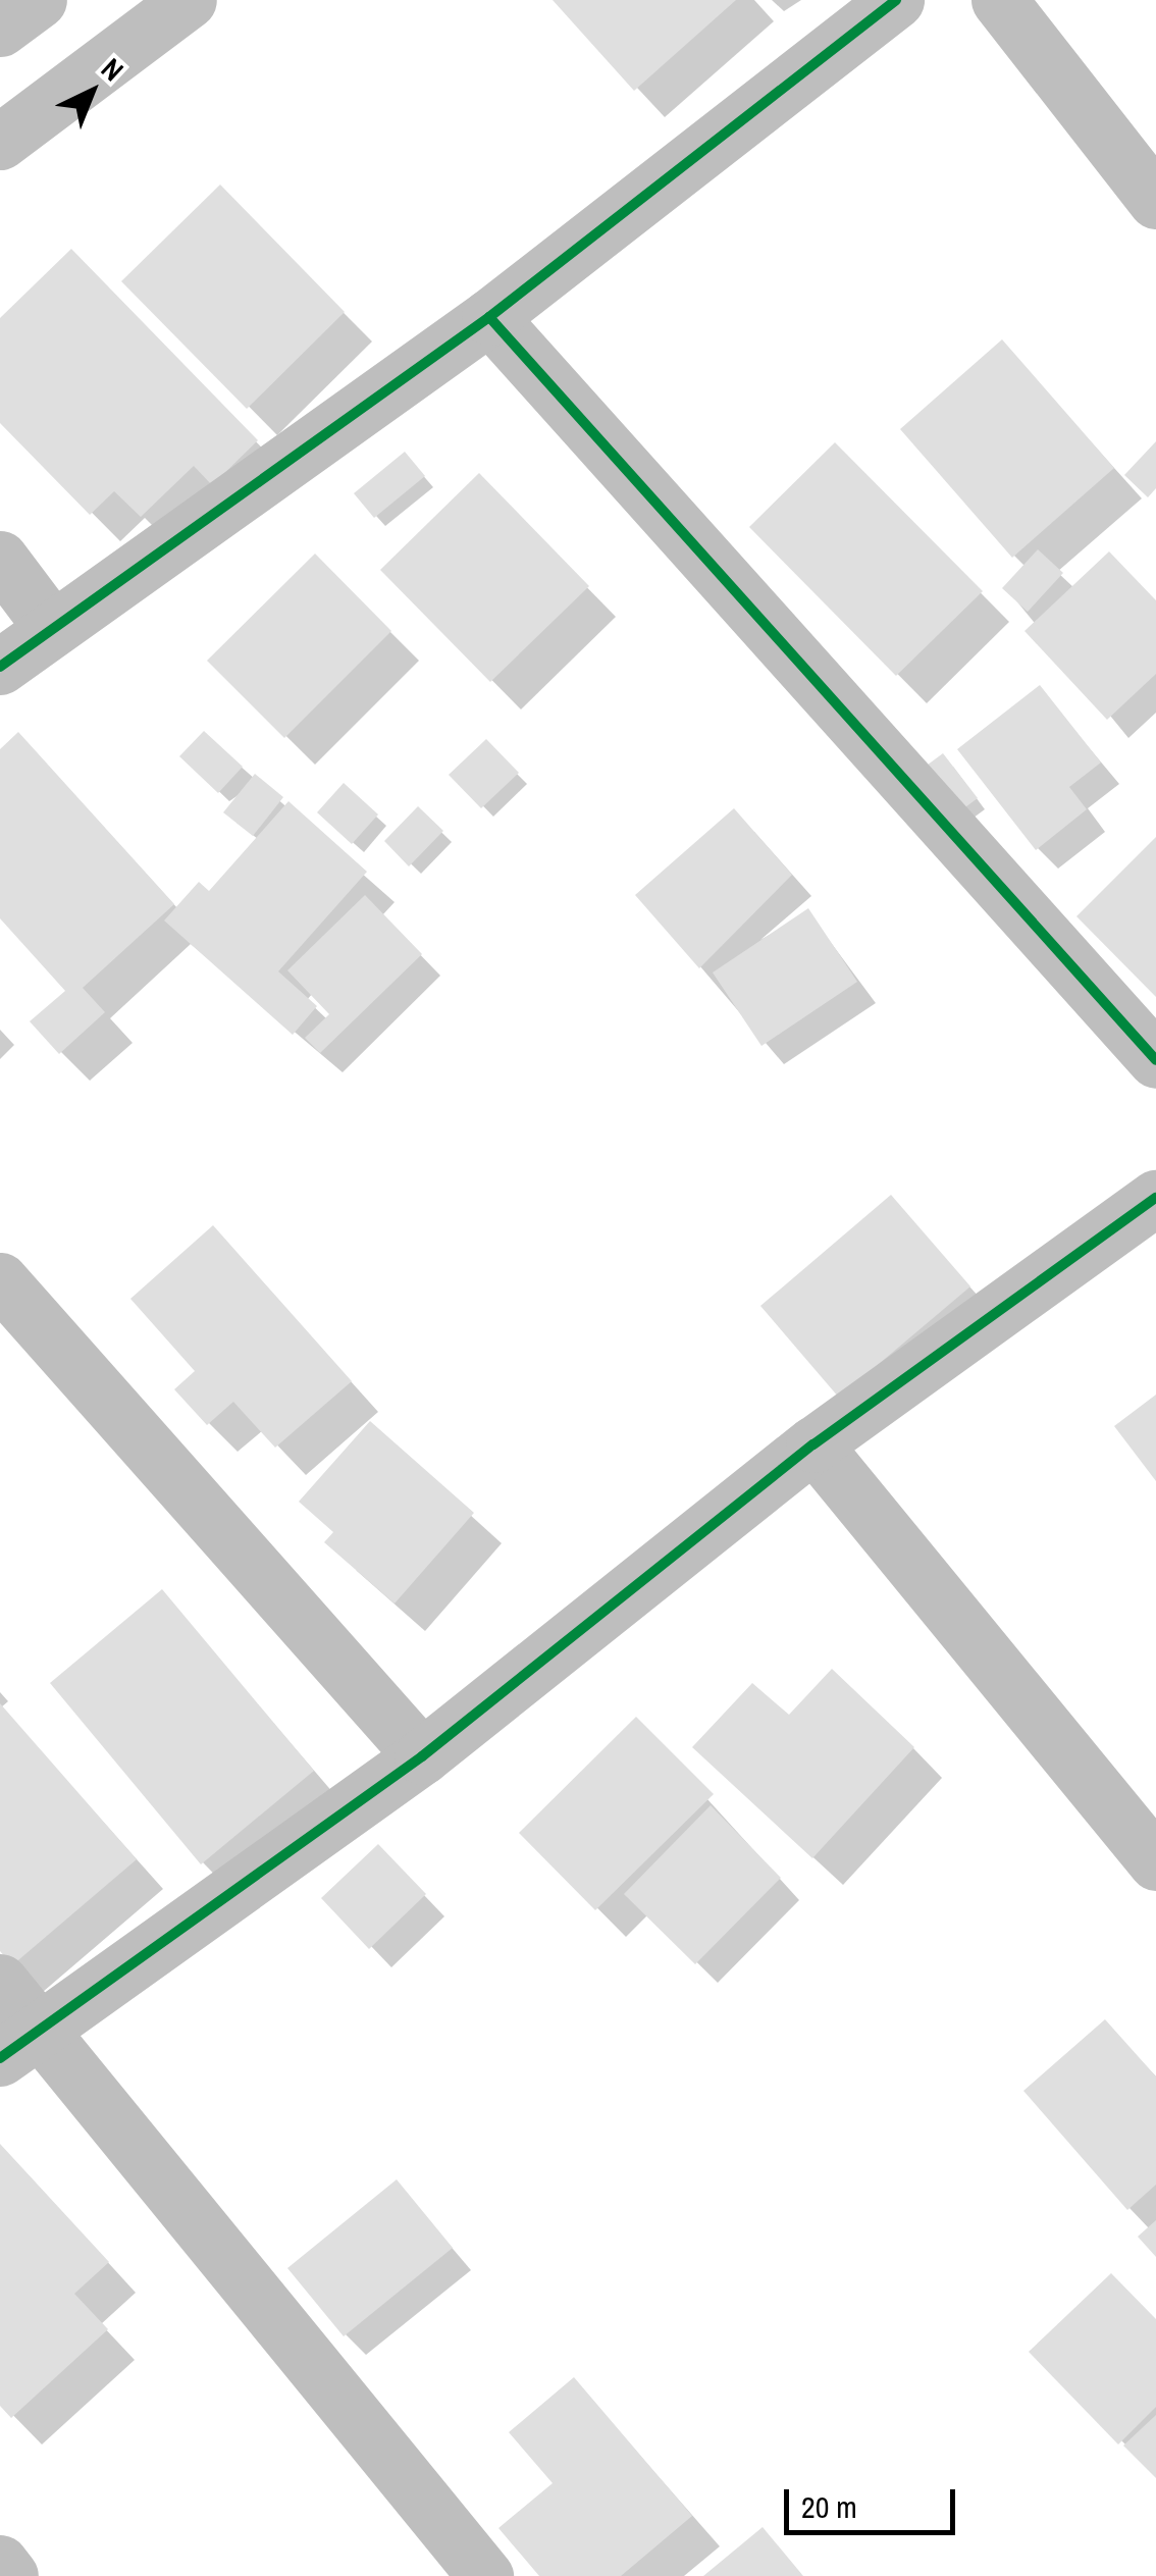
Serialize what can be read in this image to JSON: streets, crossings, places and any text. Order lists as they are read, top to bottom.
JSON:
{
  "scale_bar": "20 m",
  "north": "top right"
}
